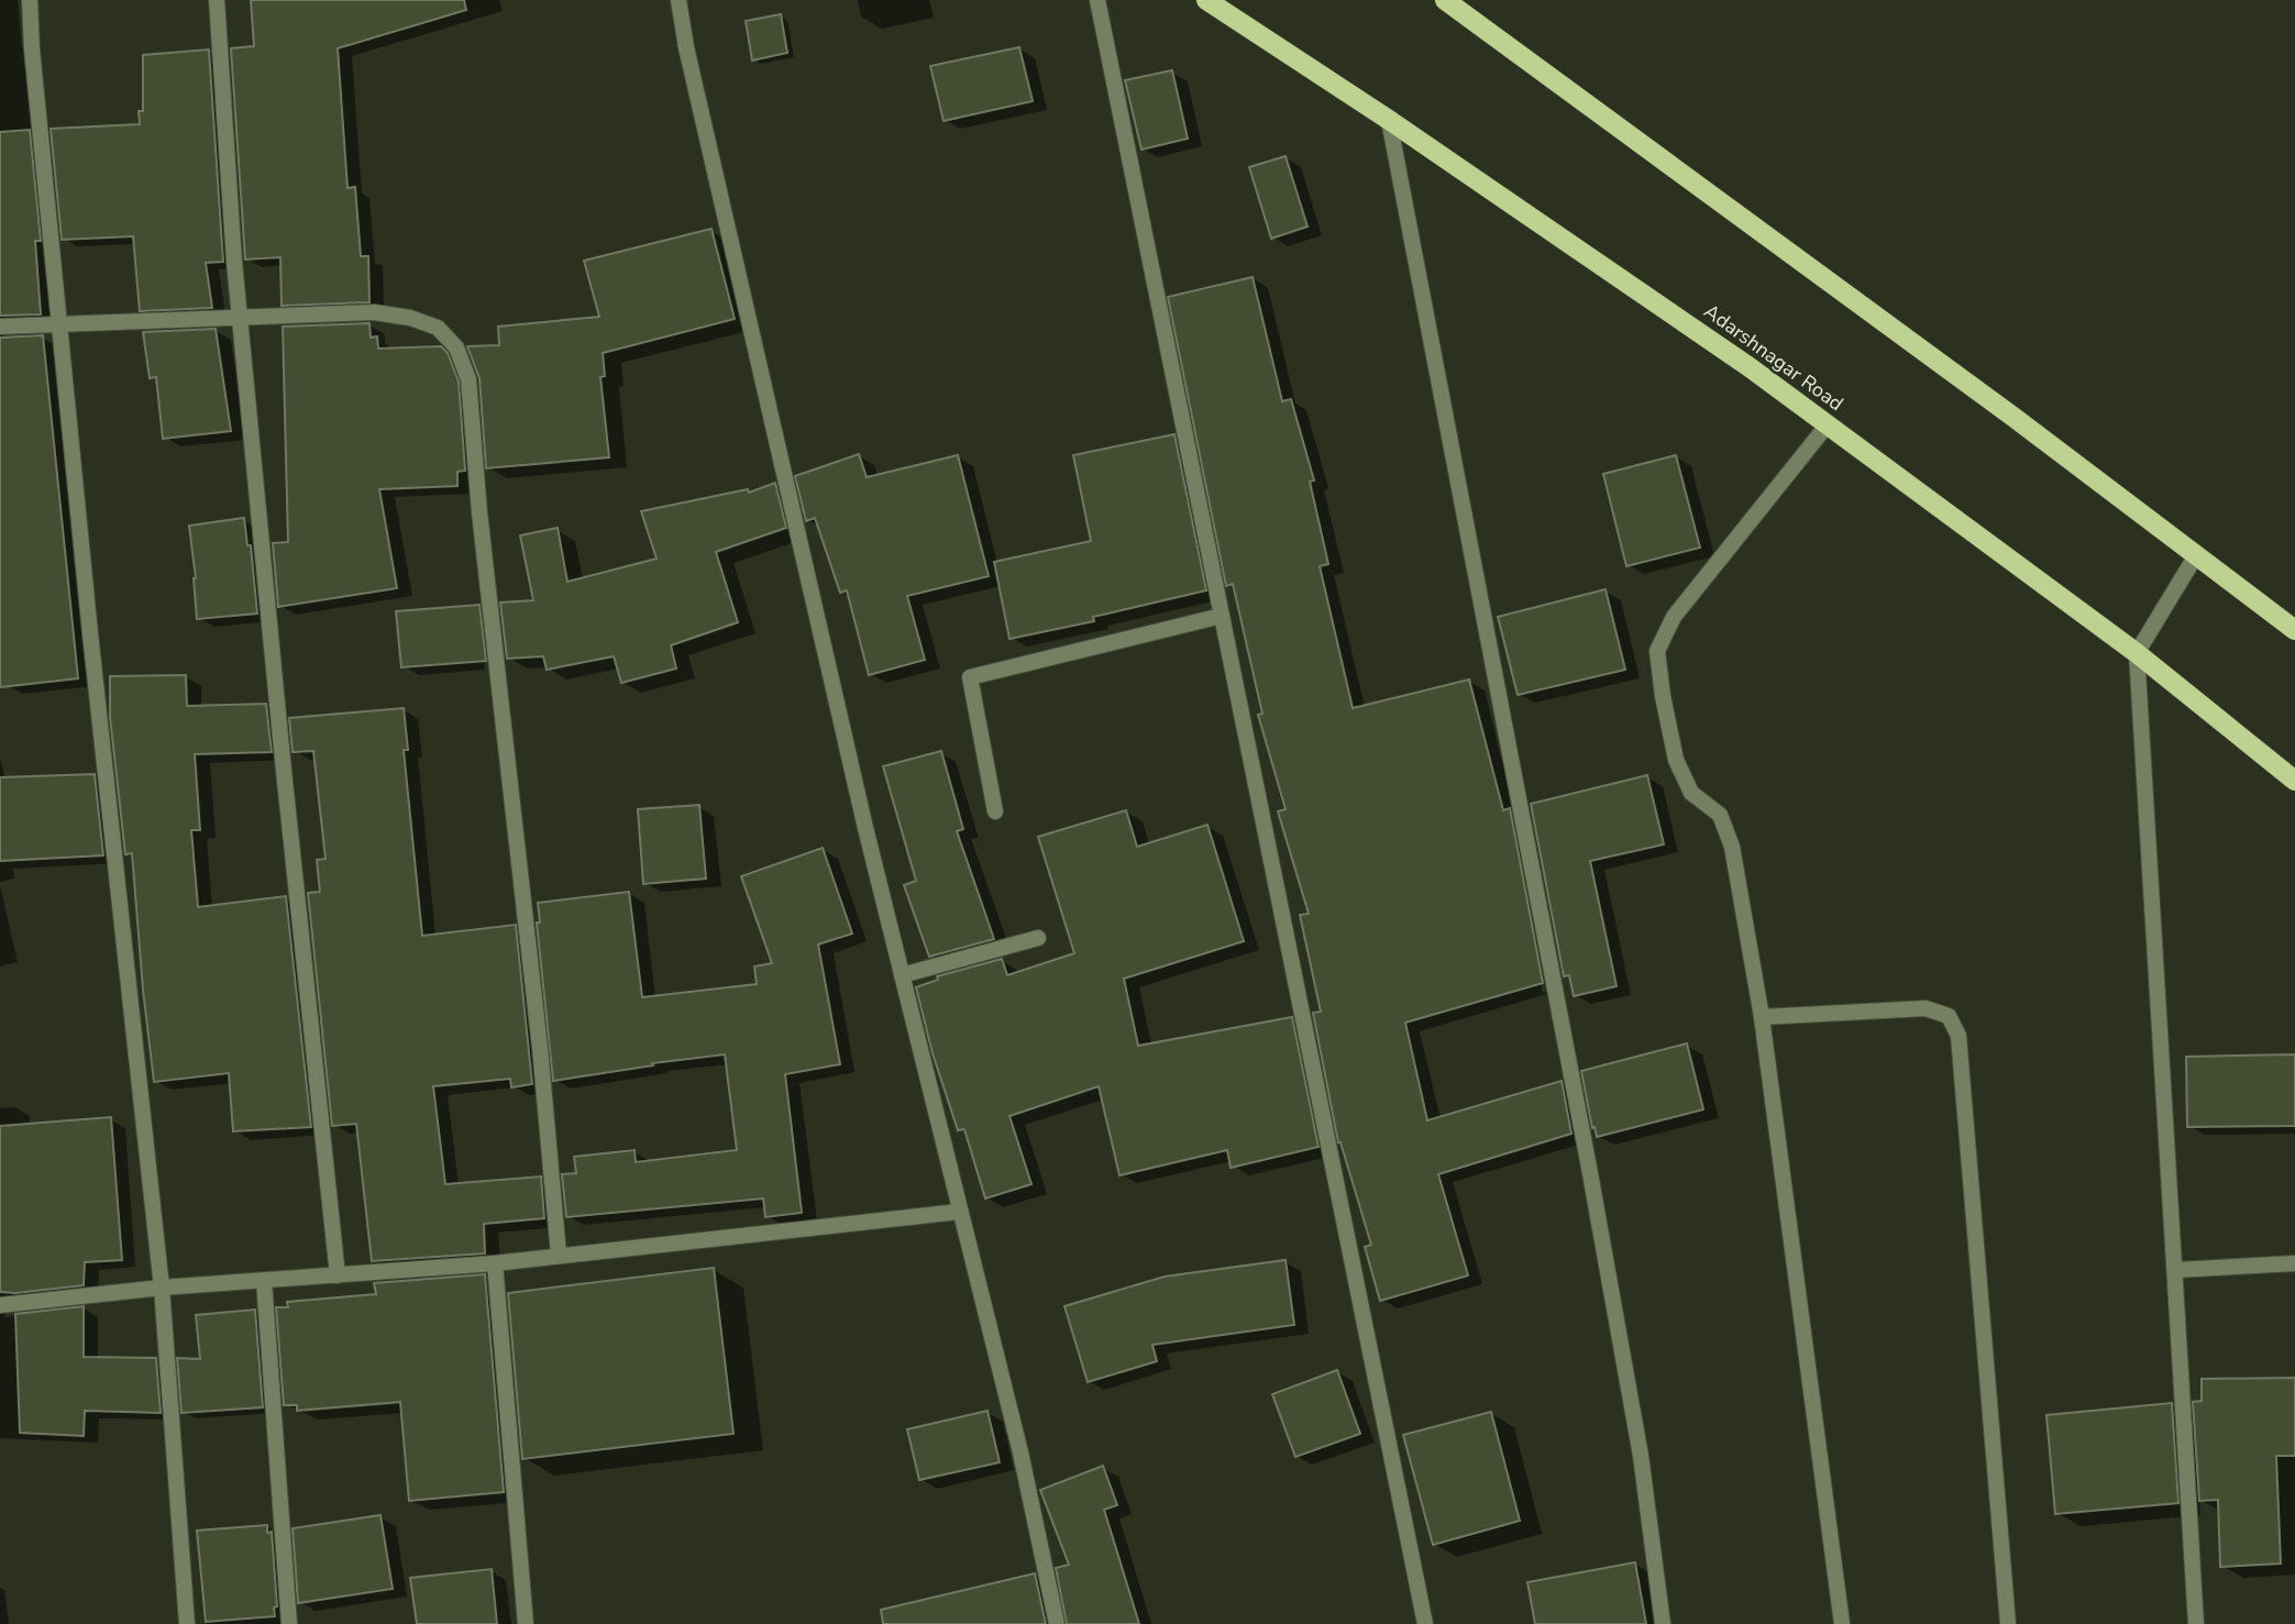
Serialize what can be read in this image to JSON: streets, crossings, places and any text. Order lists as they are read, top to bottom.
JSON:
{
  "streets": {
    "main road": ["Adarshnagar Road"]
  }
}
